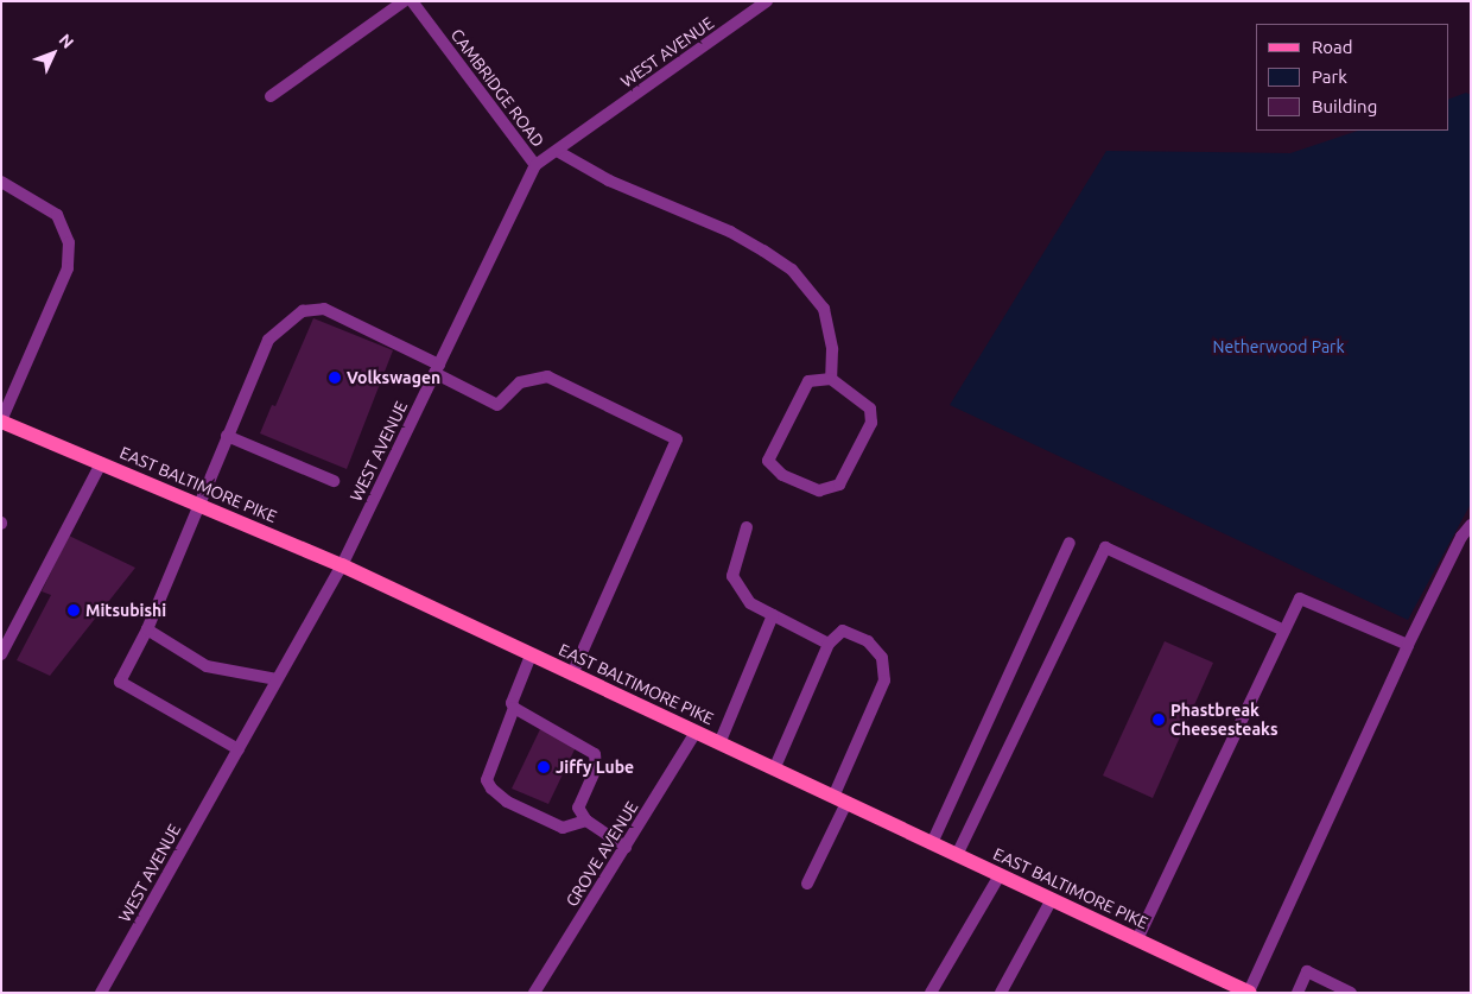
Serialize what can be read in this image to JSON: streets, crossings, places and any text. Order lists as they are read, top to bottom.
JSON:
{
  "streets": {
    "main road": ["EAST BALTIMORE PIKE"],
    "street": ["WEST AVENUE", "CAMBRIDGE ROAD", "GROVE AVENUE"]
  },
  "crossings": [
    ["WEST AVENUE", "CAMBRIDGE ROAD"],
    ["WEST AVENUE", "EAST BALTIMORE PIKE"],
    ["EAST BALTIMORE PIKE", "GROVE AVENUE"]
  ],
  "parks": ["Netherwood Park"],
  "places": [
    "Volkswagen",
    "Mitsubishi",
    "Phastbreak Cheesesteaks",
    "Jiffy Lube"
  ],
  "legend": ["Road", "Park", "Building"],
  "north": "top right"
}
